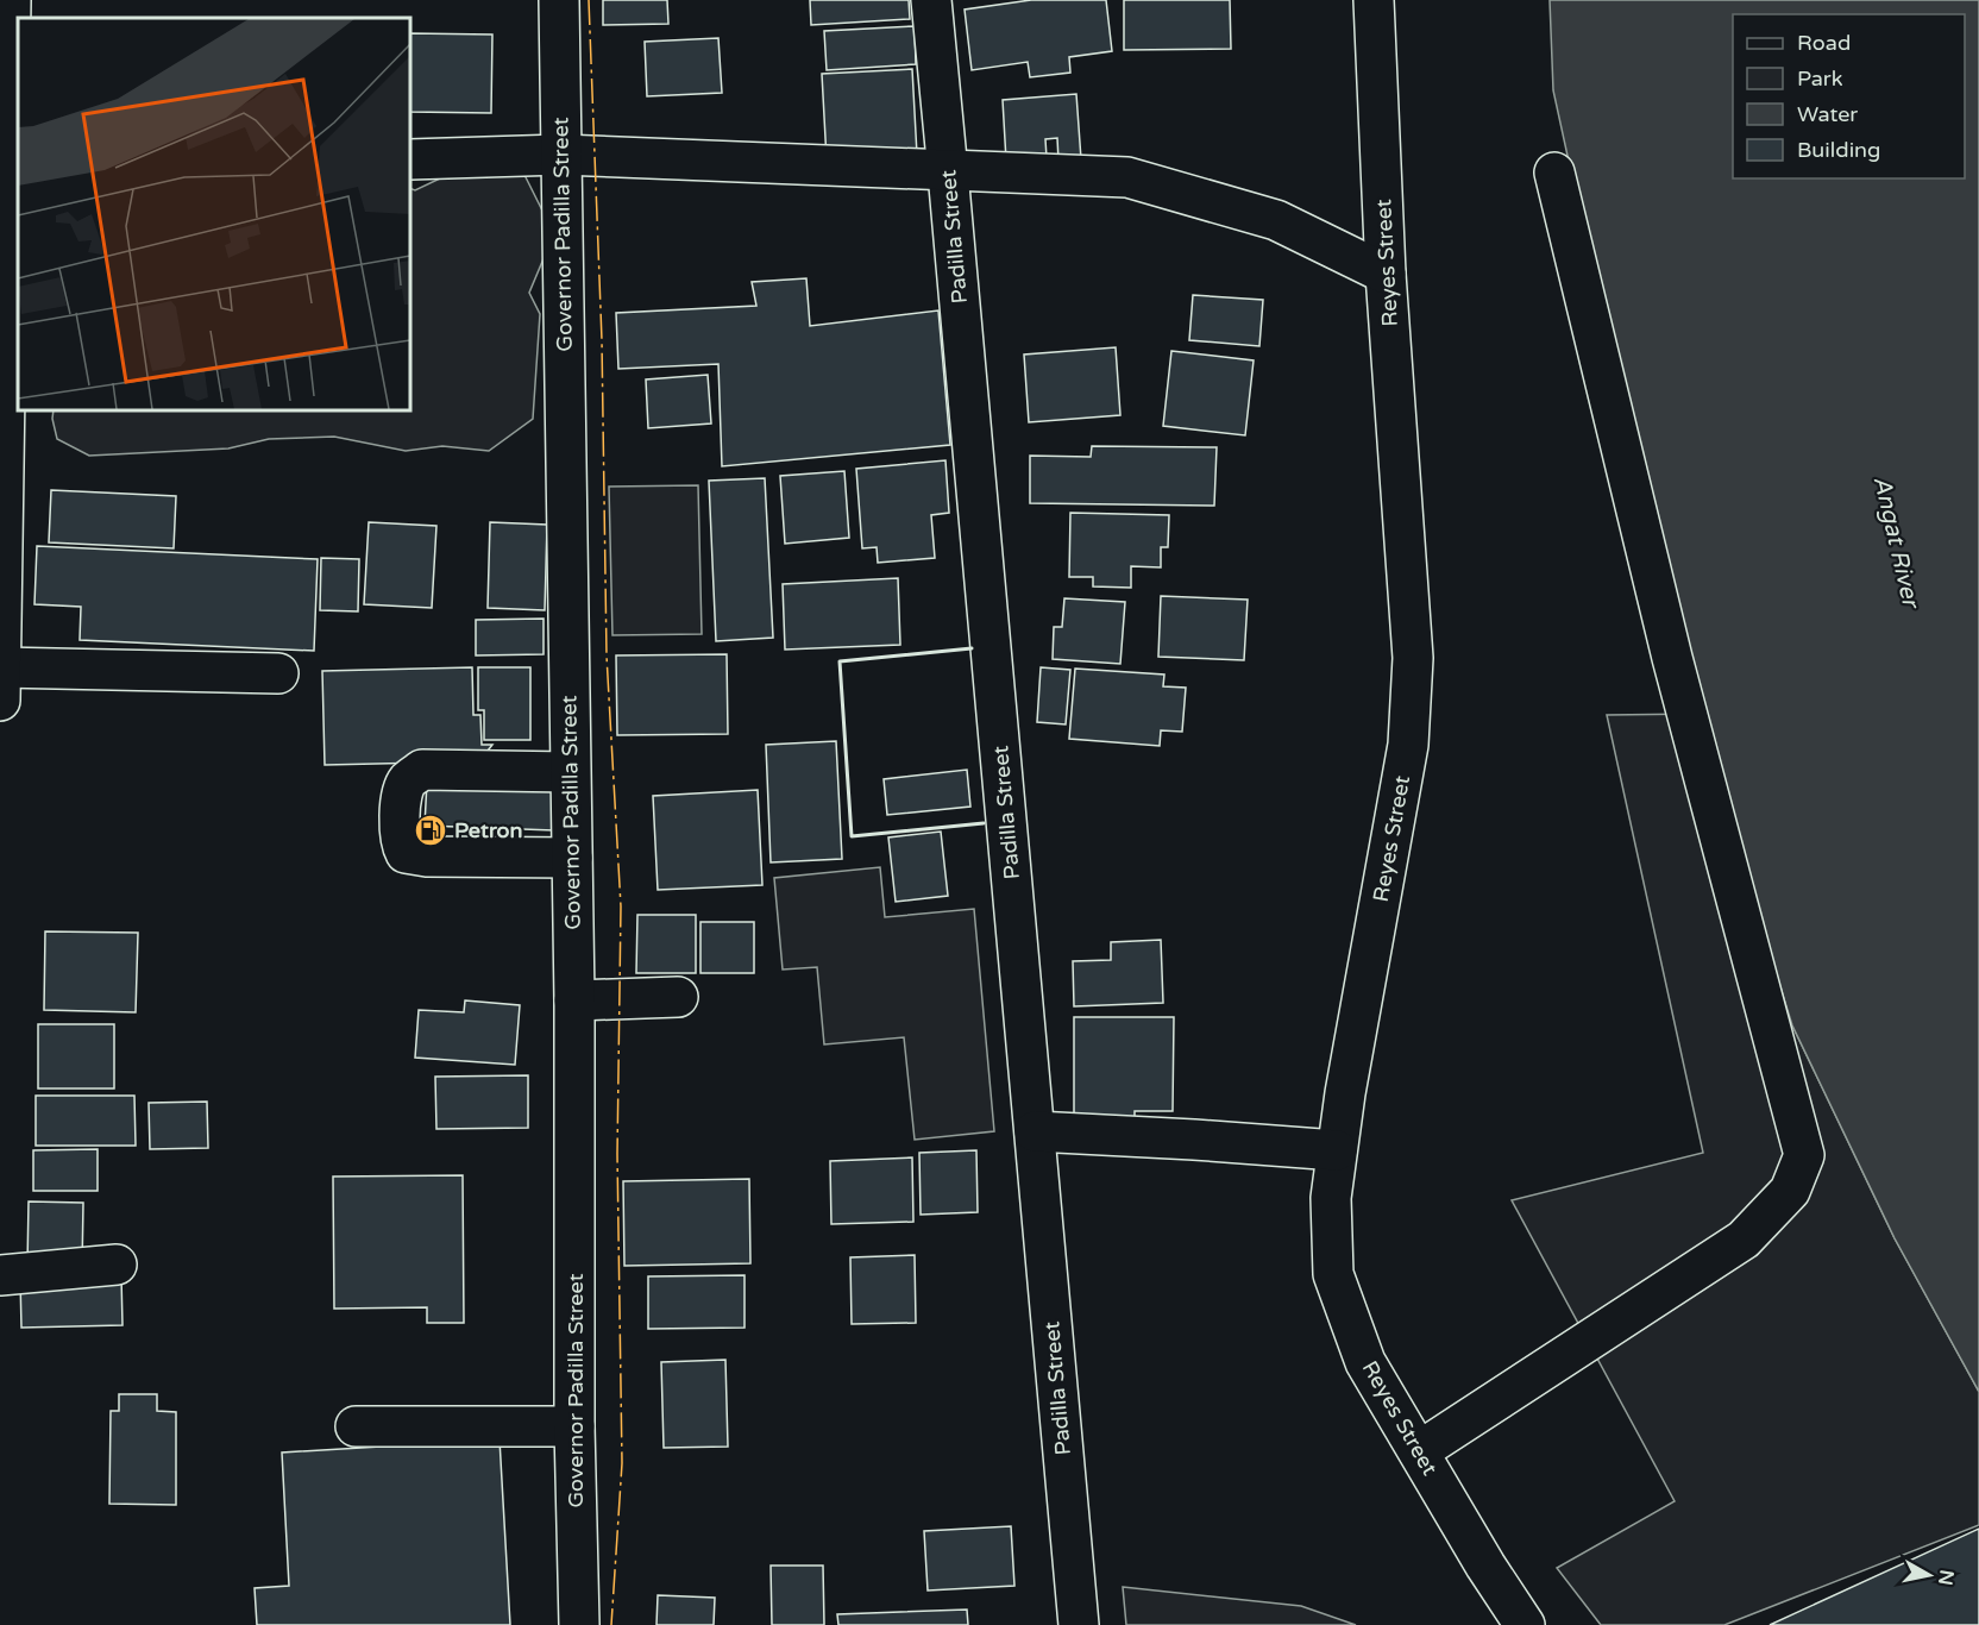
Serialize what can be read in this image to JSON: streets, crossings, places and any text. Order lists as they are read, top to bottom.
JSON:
{
  "streets": {
    "street": ["Governor Padilla Street", "Padilla Street", "Reyes Street"]
  },
  "water": ["Angat River"],
  "places": {
    "fuel station": ["Petron"]
  },
  "legend": [
    "Road",
    "Park",
    "Water",
    "Building"
  ],
  "north": "right"
}
